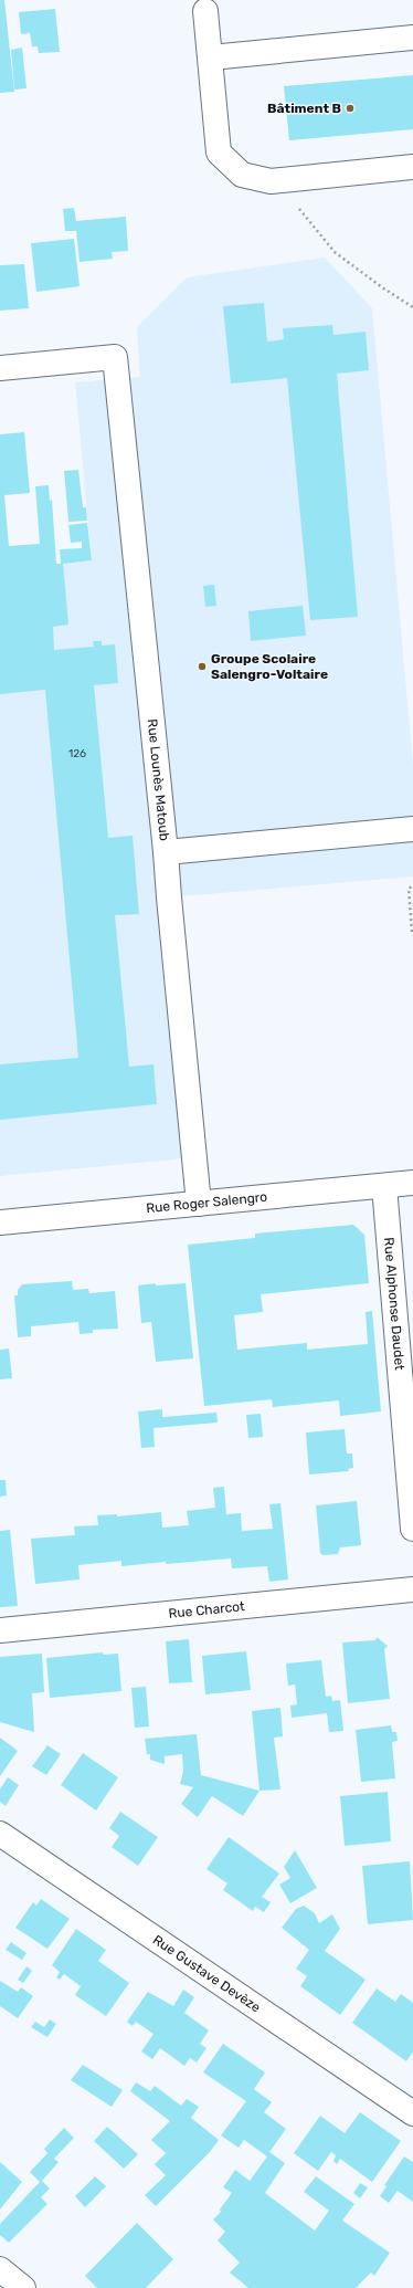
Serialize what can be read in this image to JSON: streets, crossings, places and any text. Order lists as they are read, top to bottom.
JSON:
{
  "streets": {
    "street": [
      "Rue Lounès Matoub",
      "Rue Roger Salengro",
      "Rue Alphonse Daudet",
      "Rue Charcot",
      "Rue Gustave Devèze"
    ]
  },
  "crossings": [
    ["Rue Lounès Matoub", "Rue Roger Salengro"],
    ["Rue Roger Salengro", "Rue Alphonse Daudet"]
  ],
  "places": ["Bâtiment B", "Groupe Scolaire Salengro-Voltaire"],
  "house_numbers": ["126"]
}
